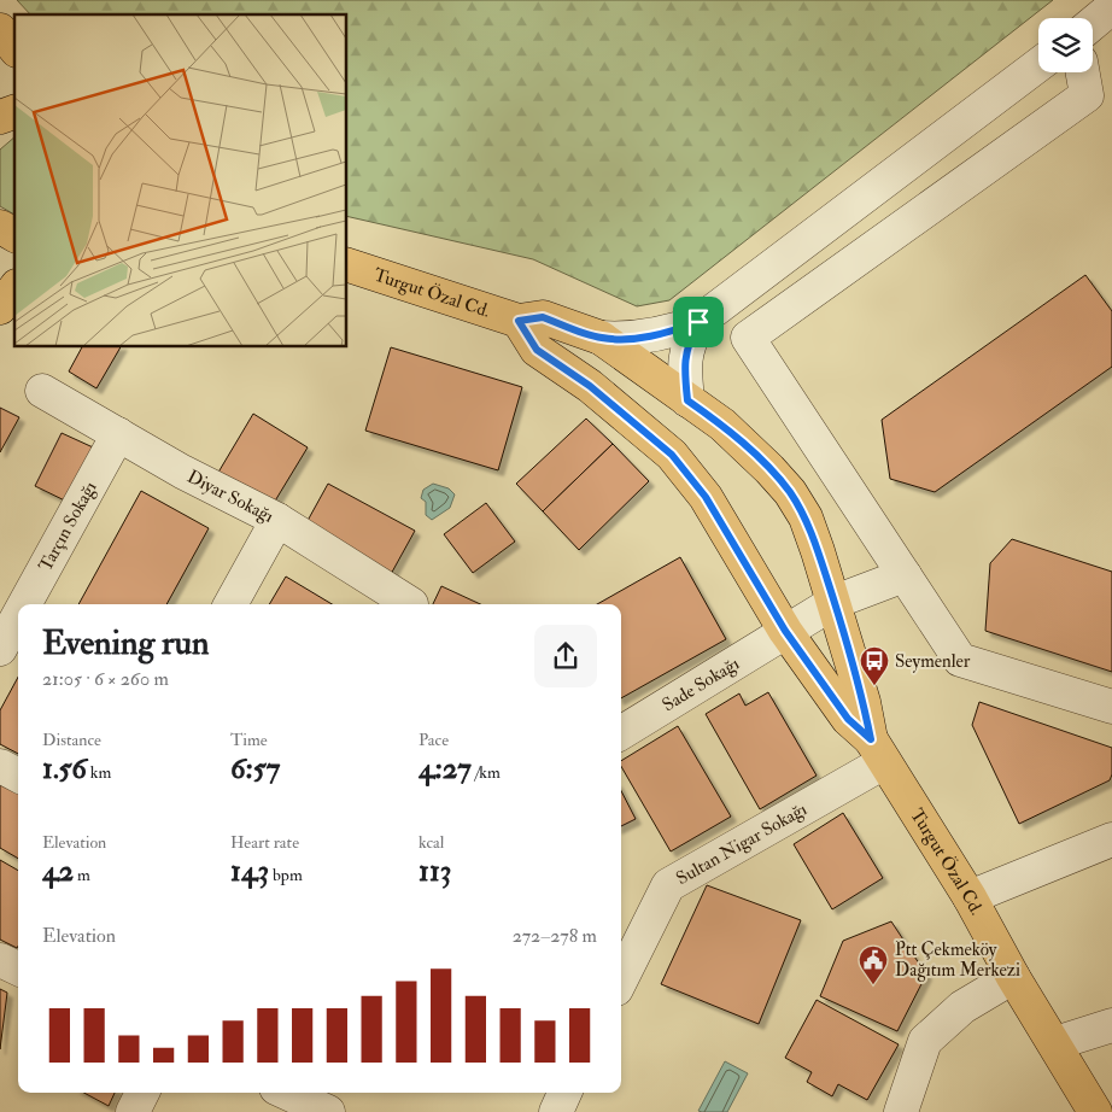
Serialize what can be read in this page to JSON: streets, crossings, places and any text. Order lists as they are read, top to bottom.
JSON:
{
  "streets": {
    "main road": ["Turgut Özal Cd."],
    "street": [
      "Diyar Sokağı",
      "Tarçın Sokağı",
      "Sade Sokağı",
      "Sultan Nigar Sokağı"
    ]
  },
  "crossings": [
    ["Turgut Özal Cd.", "Sade Sokağı"],
    ["Turgut Özal Cd.", "Sultan Nigar Sokağı"],
    ["Diyar Sokağı", "Tarçın Sokağı"]
  ],
  "places": {
    "bus stop": ["Seymenler"],
    "public building": ["Ptt Çekmeköy Dağıtım Merkezi"]
  },
  "page": {
    "heading": ["Evening run", "21:05 · 6 × 260 m"],
    "stats": [
      ["Distance", "1.56 km"],
      ["Time", "6:57"],
      ["Pace", "4:27 /km"],
      ["Elevation", "42 m"],
      ["Heart rate", "143 bpm"],
      ["kcal", "113"]
    ],
    "chart": ["Elevation", "272–278 m"]
  }
}
